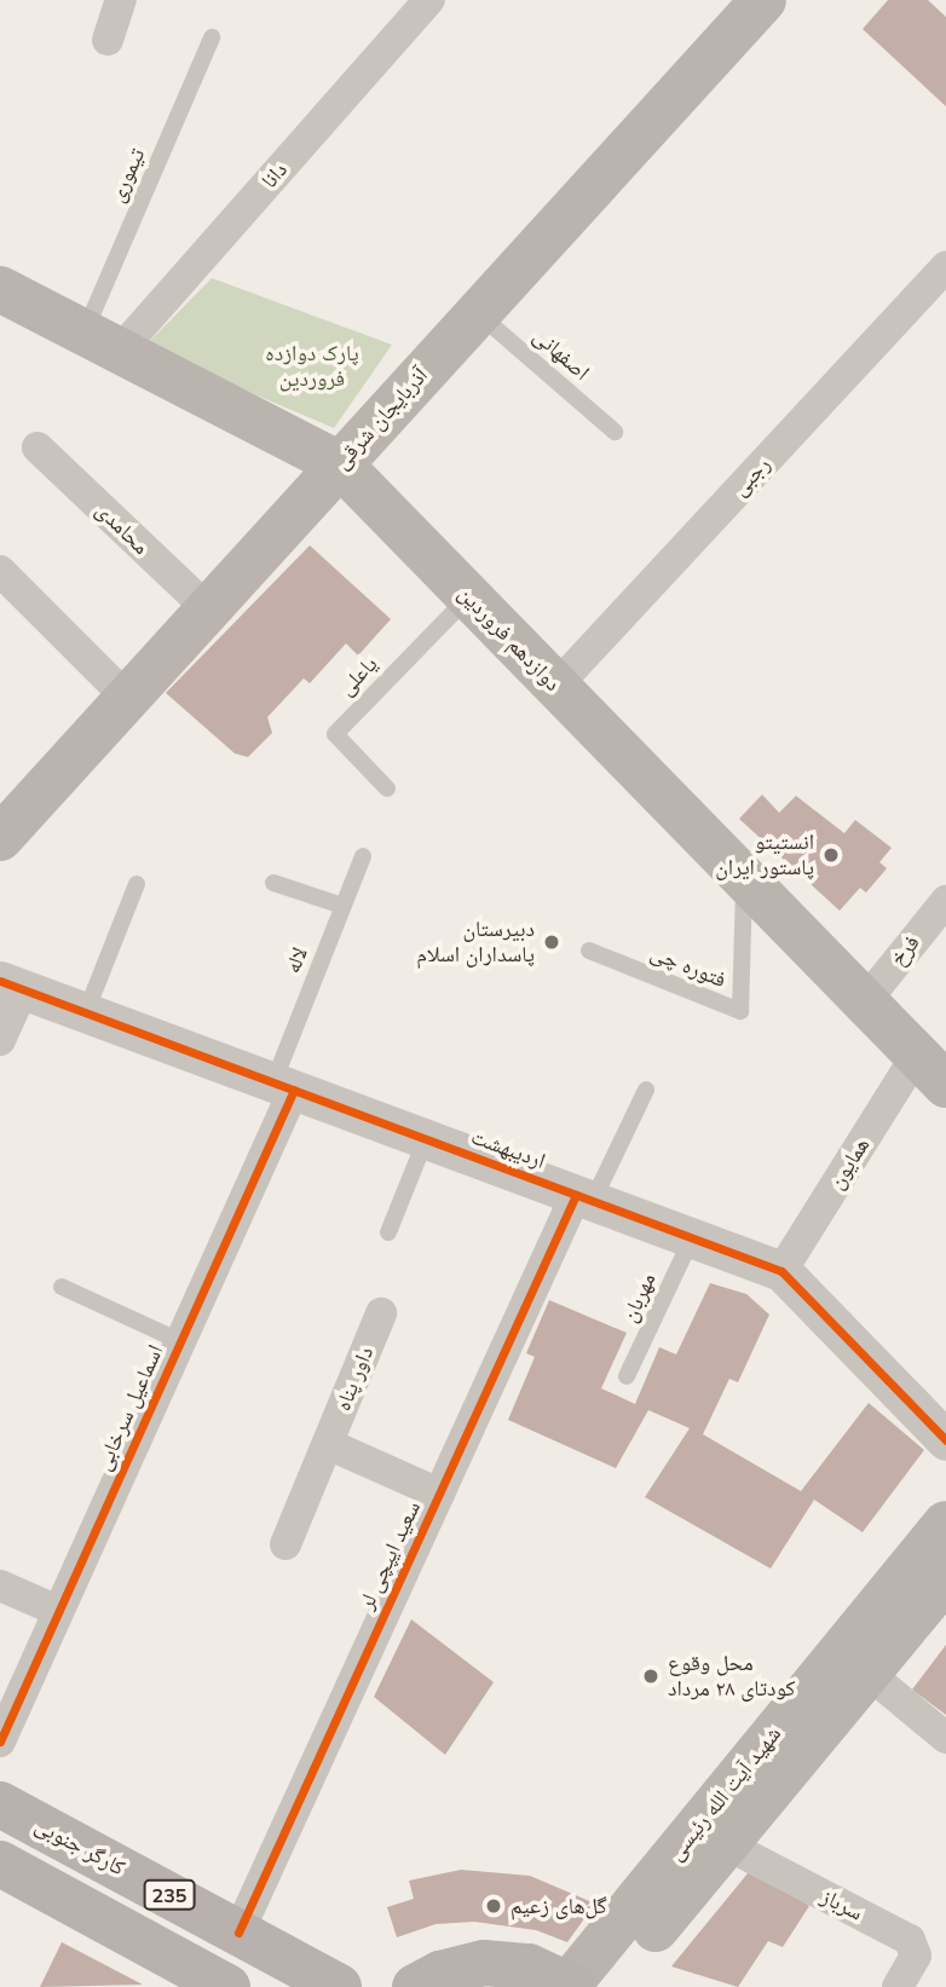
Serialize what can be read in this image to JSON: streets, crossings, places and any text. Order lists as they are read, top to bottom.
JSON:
{
  "streets": {
    "main road": [
      "آذربایجان شرقی",
      "دوازدهم فروردین",
      "شهید آیت الله رئیسی",
      "کارگر جنوبی",
      "235"
    ],
    "street": [
      "دانا",
      "رجبی",
      "محامدی",
      "فرخ",
      "اردیبهشت",
      "همایون",
      "داور پناه",
      "اسماعیل سرخابی",
      "سعید ایپچی لر",
      "سرباز"
    ],
    "lane": [
      "تیموری",
      "اصفهانی",
      "یاعلی",
      "لاله",
      "فتوره چی",
      "مهربان"
    ]
  },
  "crossings": [
    ["تیموری", "دانا"],
    ["تیموری", "دوازدهم فروردین"],
    ["دانا", "دوازدهم فروردین"],
    ["اصفهانی", "آذربایجان شرقی"],
    ["آذربایجان شرقی", "محامدی"],
    ["آذربایجان شرقی", "دوازدهم فروردین"],
    ["رجبی", "دوازدهم فروردین"],
    ["دوازدهم فروردین", "یاعلی"],
    ["دوازدهم فروردین", "فرخ"],
    ["دوازدهم فروردین", "فتوره چی"],
    ["دوازدهم فروردین", "همایون"],
    ["لاله", "اردیبهشت"],
    ["لاله", "اسماعیل سرخابی"],
    ["اردیبهشت", "همایون"],
    ["اردیبهشت", "مهربان"],
    ["اردیبهشت", "اسماعیل سرخابی"],
    ["اردیبهشت", "سعید ایپچی لر"],
    ["سعید ایپچی لر", "کارگر جنوبی"],
    ["شهید آیت الله رئیسی", "سرباز"]
  ],
  "parks": ["پارک دوازده فروردین"],
  "places": [
    "انستیتو پاستور ایران",
    "دبیرستان پاسداران اسلام",
    "محل وقوع کودتای ۲۸ مرداد",
    "گل‌های زعیم"
  ]
}
